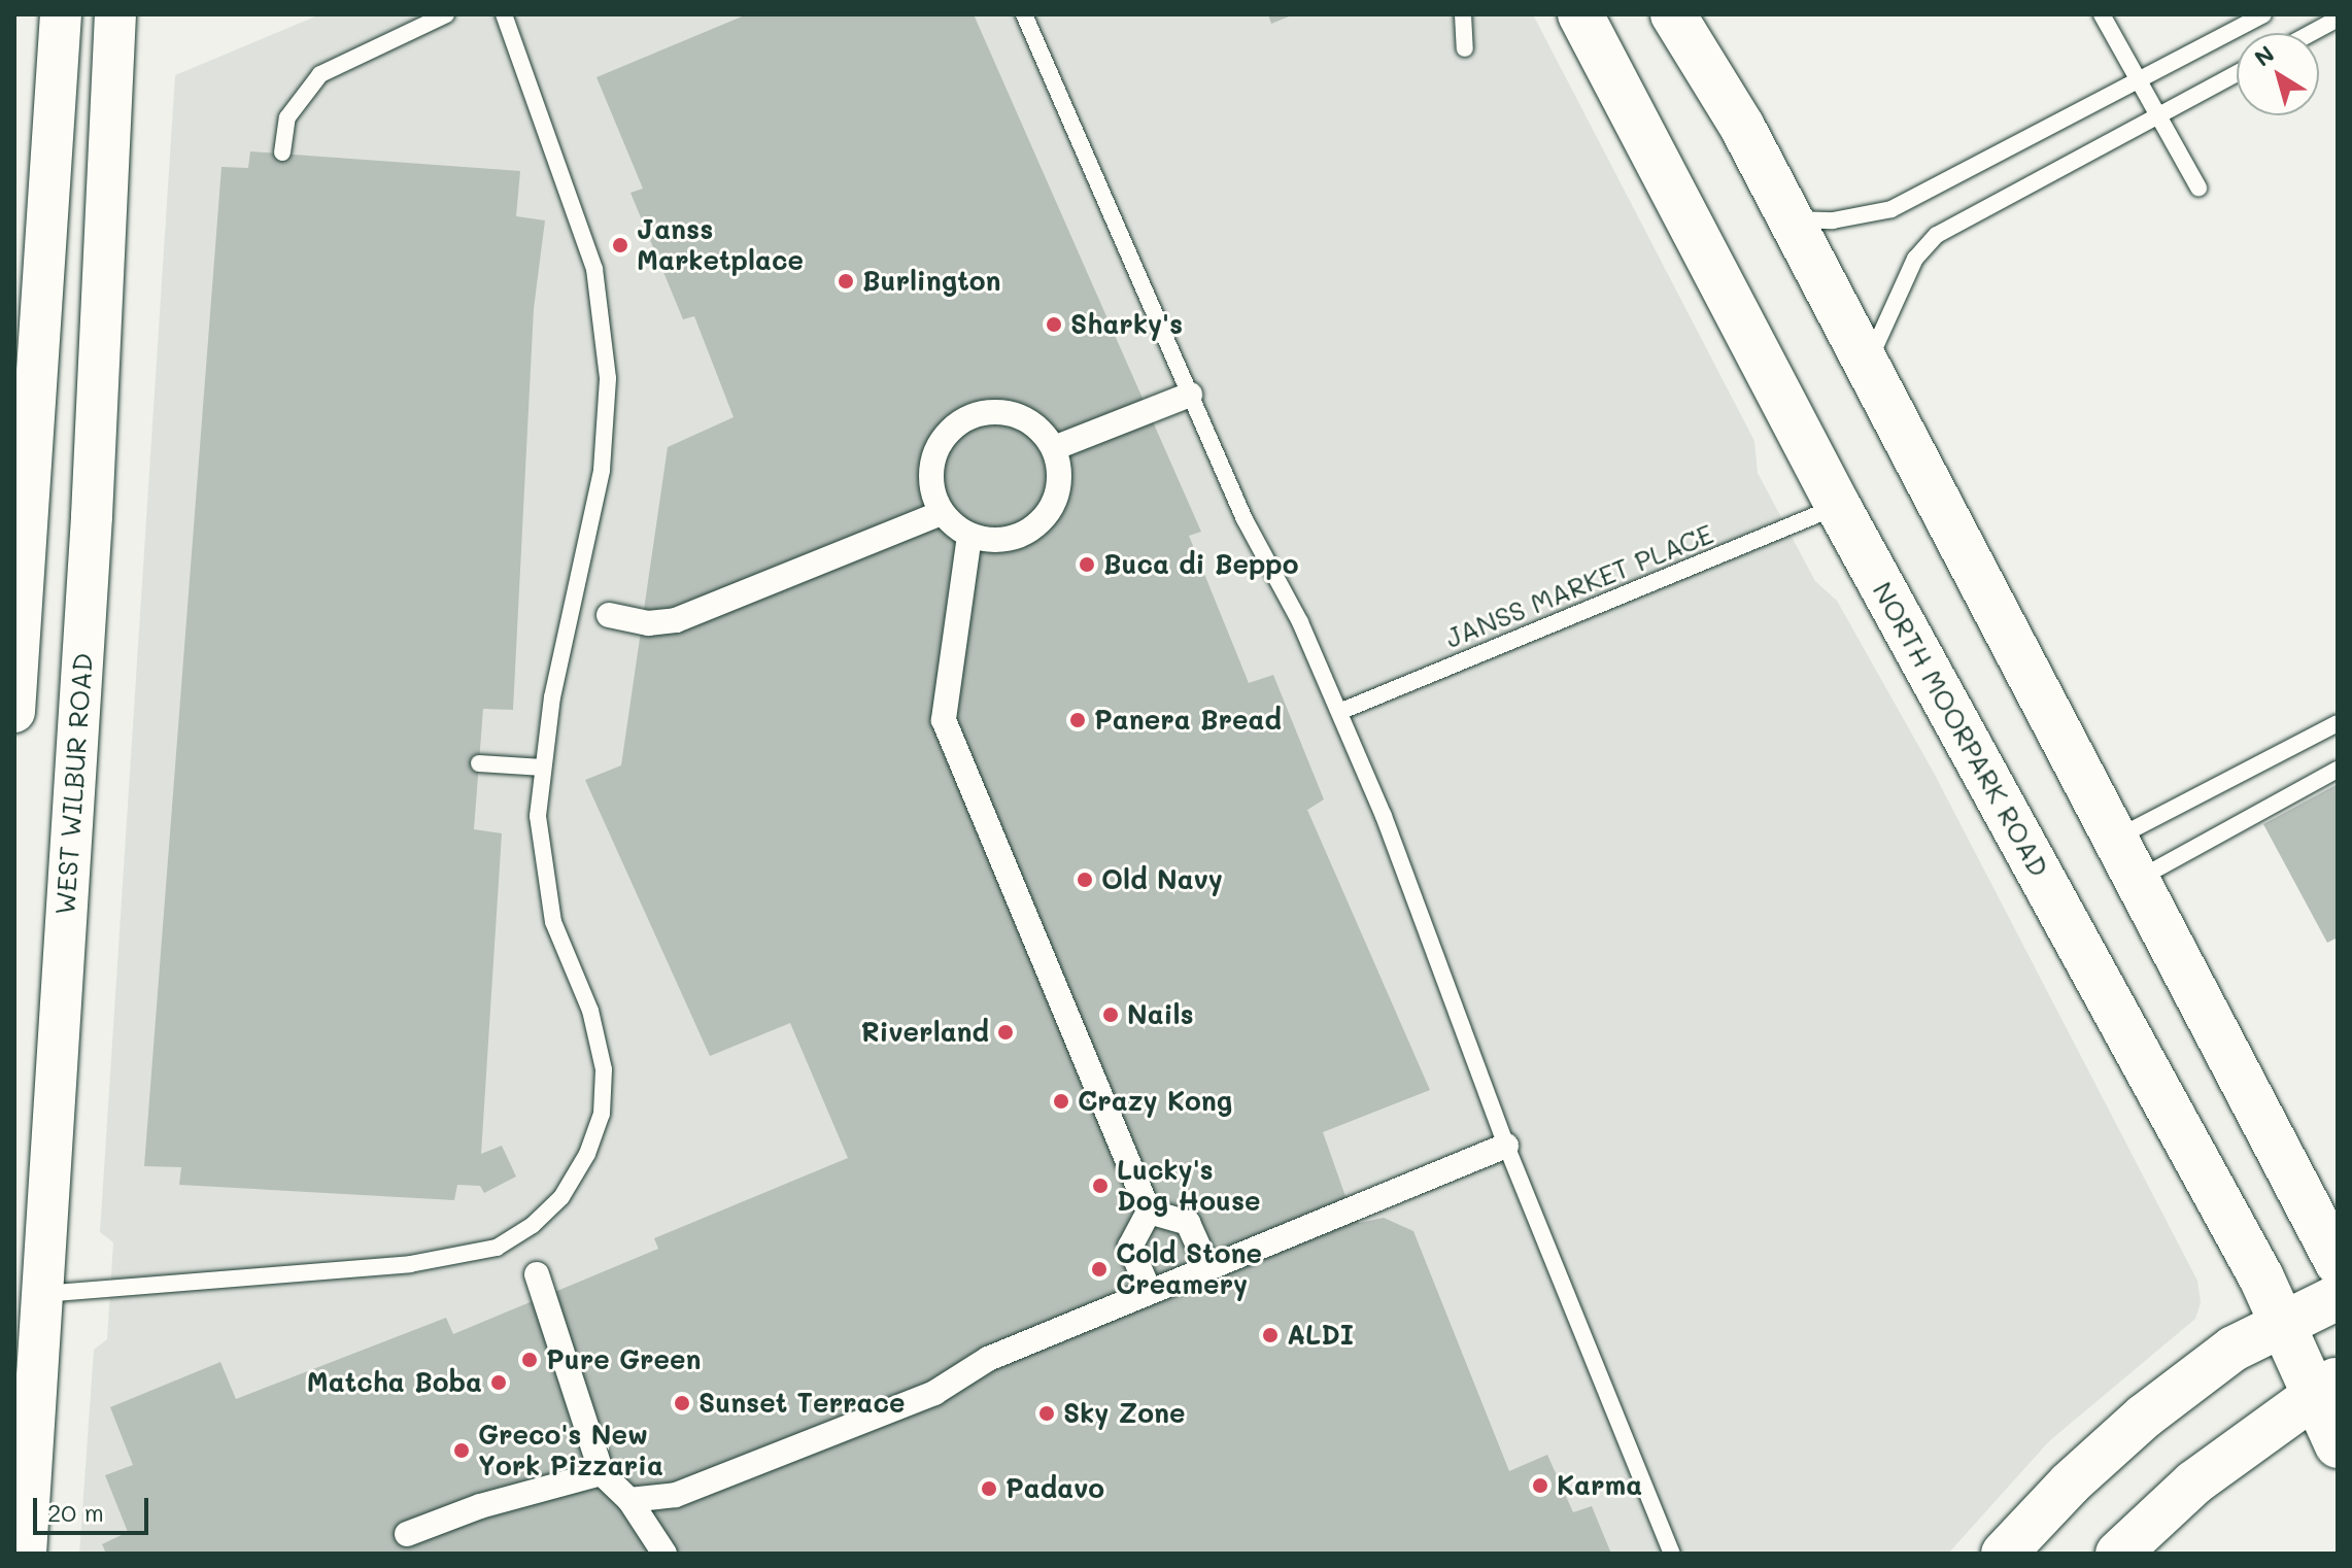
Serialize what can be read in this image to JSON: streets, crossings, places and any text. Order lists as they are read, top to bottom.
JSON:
{
  "streets": {
    "main road": ["NORTH MOORPARK ROAD"],
    "street": ["WEST WILBUR ROAD"],
    "lane": ["JANSS MARKET PLACE"]
  },
  "crossings": [
    ["JANSS MARKET PLACE", "NORTH MOORPARK ROAD"]
  ],
  "places": [
    "Janss Marketplace",
    "Burlington",
    "Sharky's",
    "Buca di Beppo",
    "Panera Bread",
    "Old Navy",
    "Nails",
    "Riverland",
    "Crazy Kong",
    "Lucky's Dog House",
    "Cold Stone Creamery",
    "ALDI",
    "Pure Green",
    "Matcha Boba",
    "Sunset Terrace",
    "Sky Zone",
    "Greco's New York Pizzaria",
    "Karma",
    "Padavo"
  ],
  "scale_bar": "20 m",
  "north": "top left"
}
